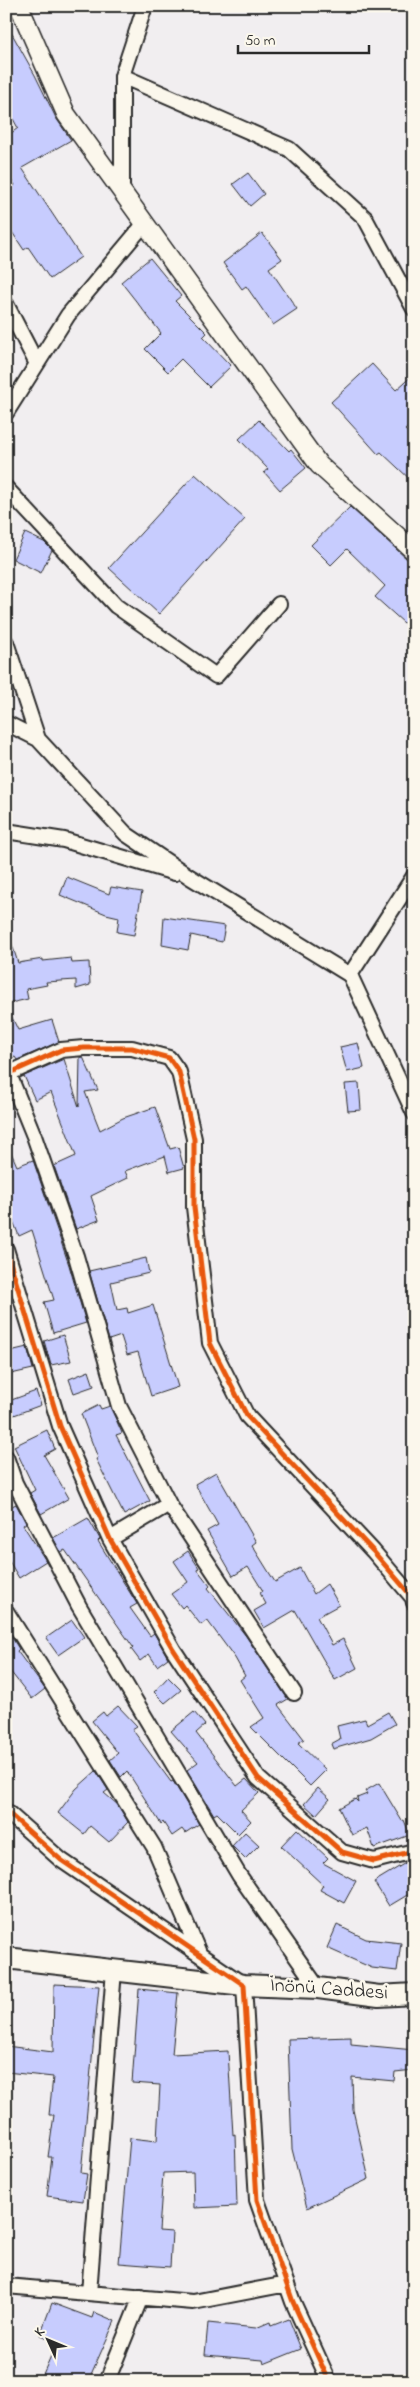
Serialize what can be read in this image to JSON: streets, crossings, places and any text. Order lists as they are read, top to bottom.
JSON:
{
  "streets": {
    "main road": ["İnönü Caddesi"]
  },
  "scale_bar": "50 m",
  "north": "top left"
}
